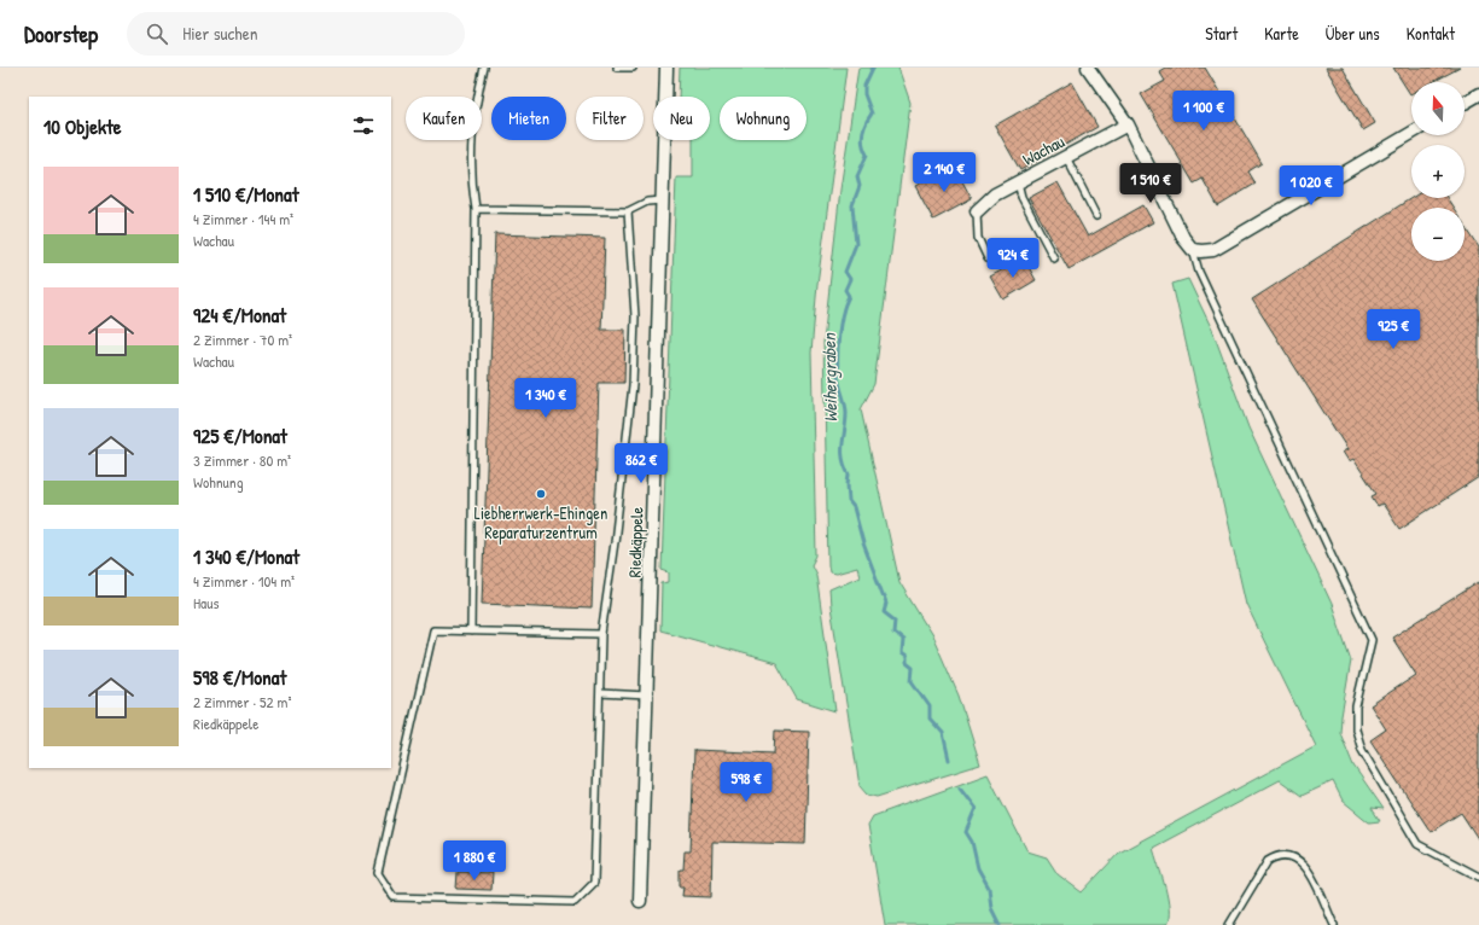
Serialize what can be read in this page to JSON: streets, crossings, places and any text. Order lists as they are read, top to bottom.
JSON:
{
  "streets": {
    "street": ["Wachau", "Riedkäppele"]
  },
  "water": ["Weihergraben"],
  "places": ["Liebherrwerk-Ehingen Reparaturzentrum"],
  "north": "top",
  "page": {
    "header": "Doorstep",
    "search": "Hier suchen",
    "nav": [
      "Start",
      "Karte",
      "Über uns",
      "Kontakt"
    ],
    "map_buttons": ["+", "−"],
    "price": [
      "1 100 €",
      "2 140 €",
      "1 510 €",
      "1 020 €",
      "924 €",
      "925 €",
      "1 340 €",
      "862 €",
      "598 €",
      "1 880 €"
    ],
    "chip": [
      "Kaufen",
      "Mieten",
      "Filter",
      "Neu",
      "Wohnung"
    ],
    "heading": "10 Objekte",
    "list": [
      {
        "name": "1 510 €/Monat",
        "note": "4 Zimmer · 144 m² · Wachau"
      },
      {
        "name": "924 €/Monat",
        "note": "2 Zimmer · 70 m² · Wachau"
      },
      {
        "name": "925 €/Monat",
        "note": "3 Zimmer · 80 m² · Wohnung"
      },
      {
        "name": "1 340 €/Monat",
        "note": "4 Zimmer · 104 m² · Haus"
      },
      {
        "name": "598 €/Monat",
        "note": "2 Zimmer · 52 m² · Riedkäppele"
      }
    ]
  }
}
